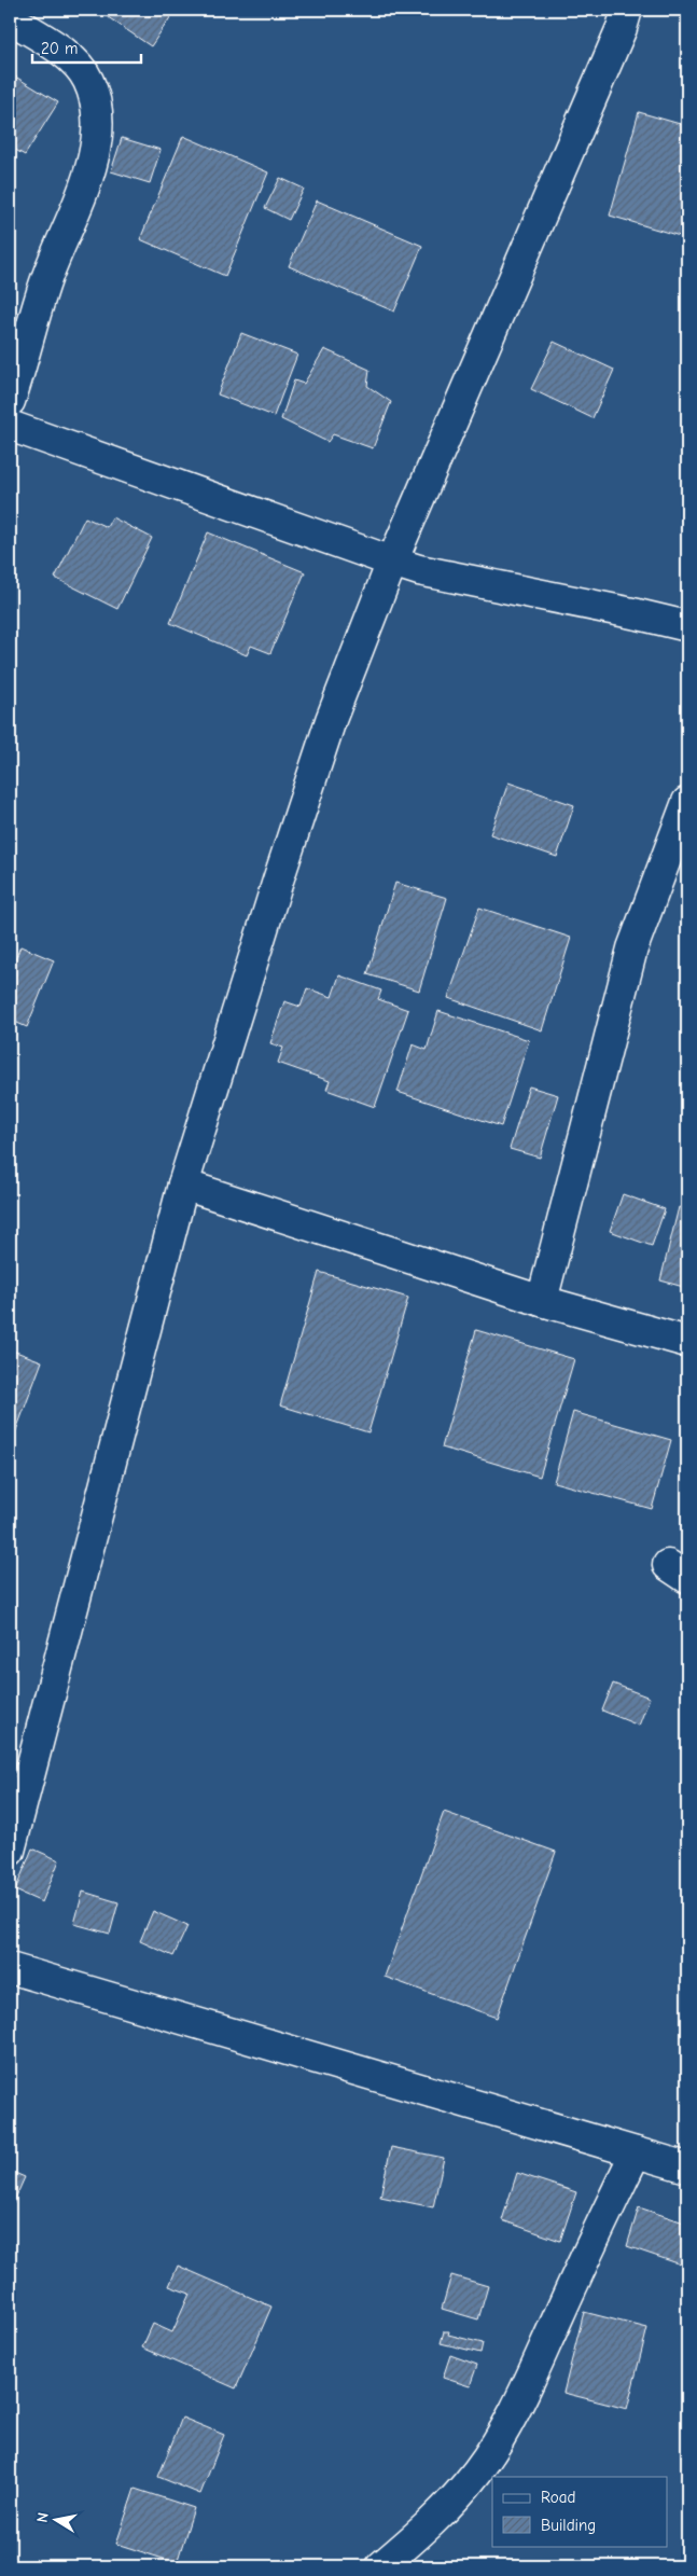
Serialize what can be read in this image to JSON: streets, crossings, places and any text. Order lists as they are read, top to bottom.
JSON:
{
  "legend": ["Road", "Building"],
  "scale_bar": "20 m",
  "north": "left"
}
